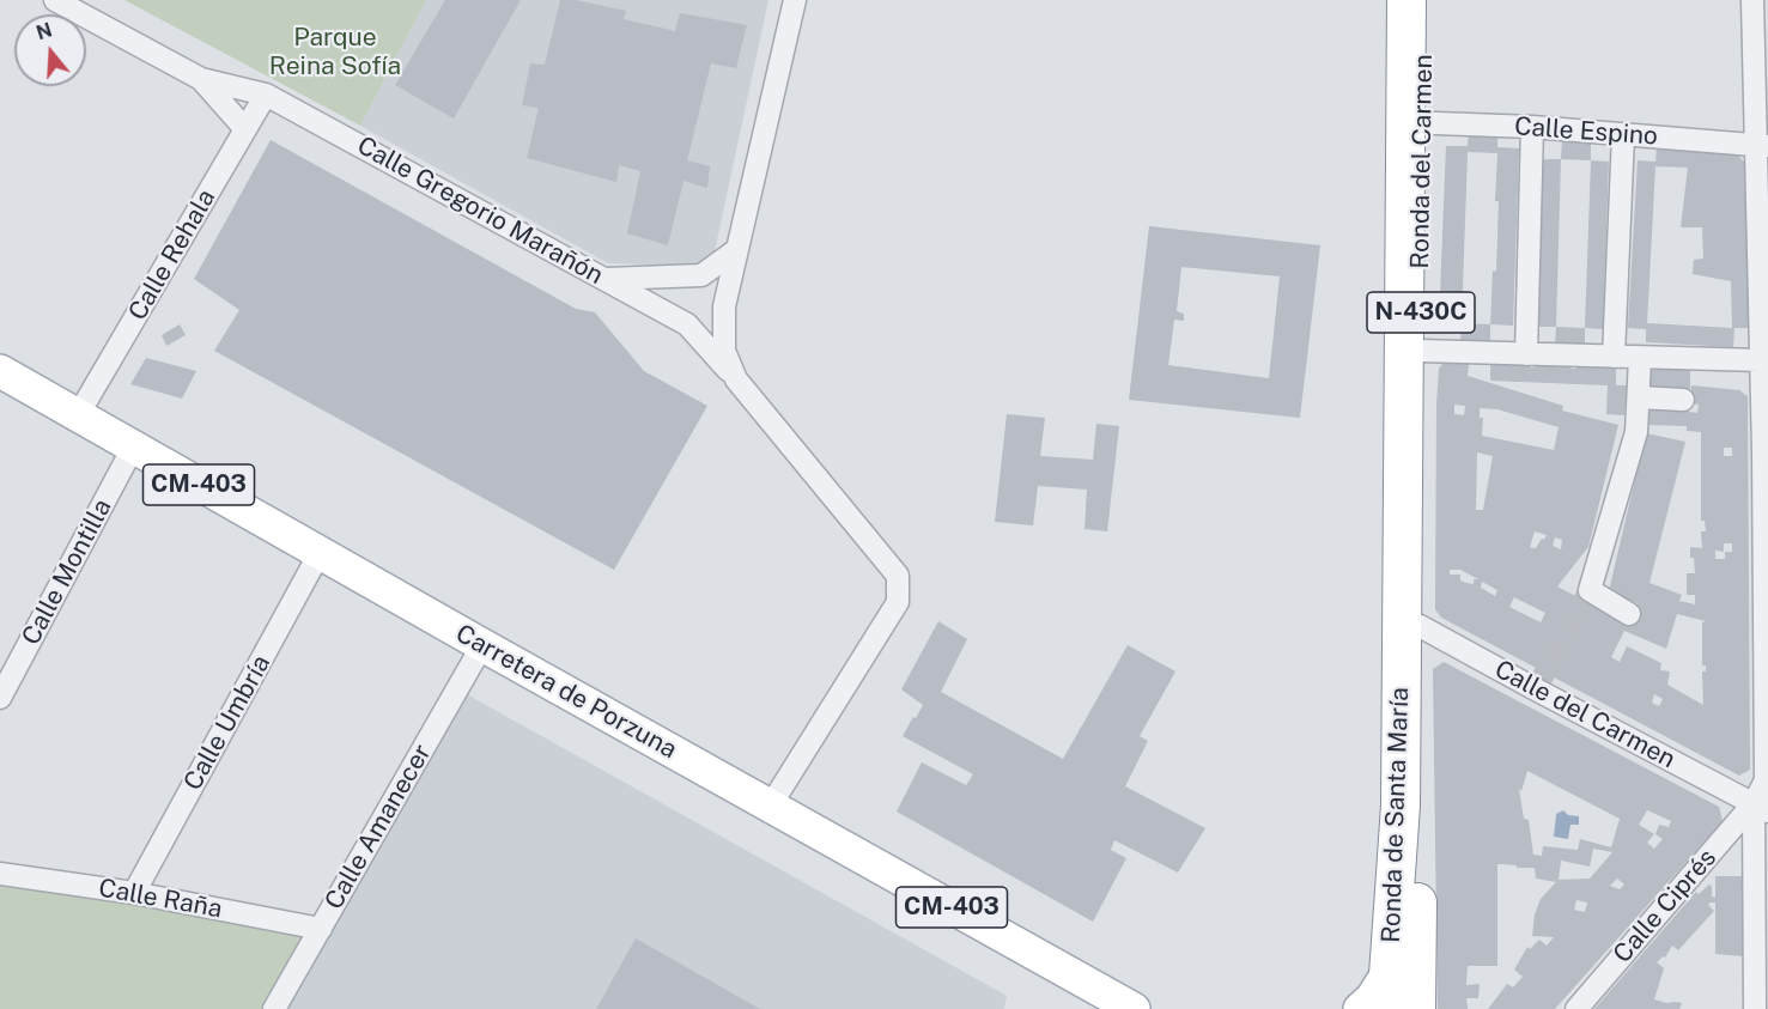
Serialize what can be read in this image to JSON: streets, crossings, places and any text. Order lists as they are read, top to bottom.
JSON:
{
  "streets": {
    "highway": ["Ronda del Carmen", "N-430C", "Ronda de Santa María"],
    "main road": ["CM-403", "Carretera de Porzuna"],
    "street": [
      "Calle Espino",
      "Calle Gregorio Marañón",
      "Calle Rehala",
      "Calle Montilla",
      "Calle del Carmen",
      "Calle Umbría",
      "Calle Amanecer",
      "Calle Raña",
      "Calle Ciprés"
    ]
  },
  "crossings": [
    ["Calle Espino", "Ronda del Carmen"],
    ["Ronda del Carmen", "Calle del Carmen"],
    ["Ronda del Carmen", "Ronda de Santa María"],
    ["Calle Gregorio Marañón", "Calle Rehala"],
    ["Calle Gregorio Marañón", "Carretera de Porzuna"],
    ["Calle Rehala", "Carretera de Porzuna"],
    ["Calle Montilla", "Carretera de Porzuna"],
    ["Carretera de Porzuna", "Calle Umbría"],
    ["Carretera de Porzuna", "Calle Amanecer"],
    ["Calle del Carmen", "Ronda de Santa María"],
    ["Calle del Carmen", "Calle Ciprés"],
    ["Calle Umbría", "Calle Raña"],
    ["Calle Amanecer", "Calle Raña"]
  ],
  "parks": ["Parque Reina Sofía"],
  "north": "top"
}
